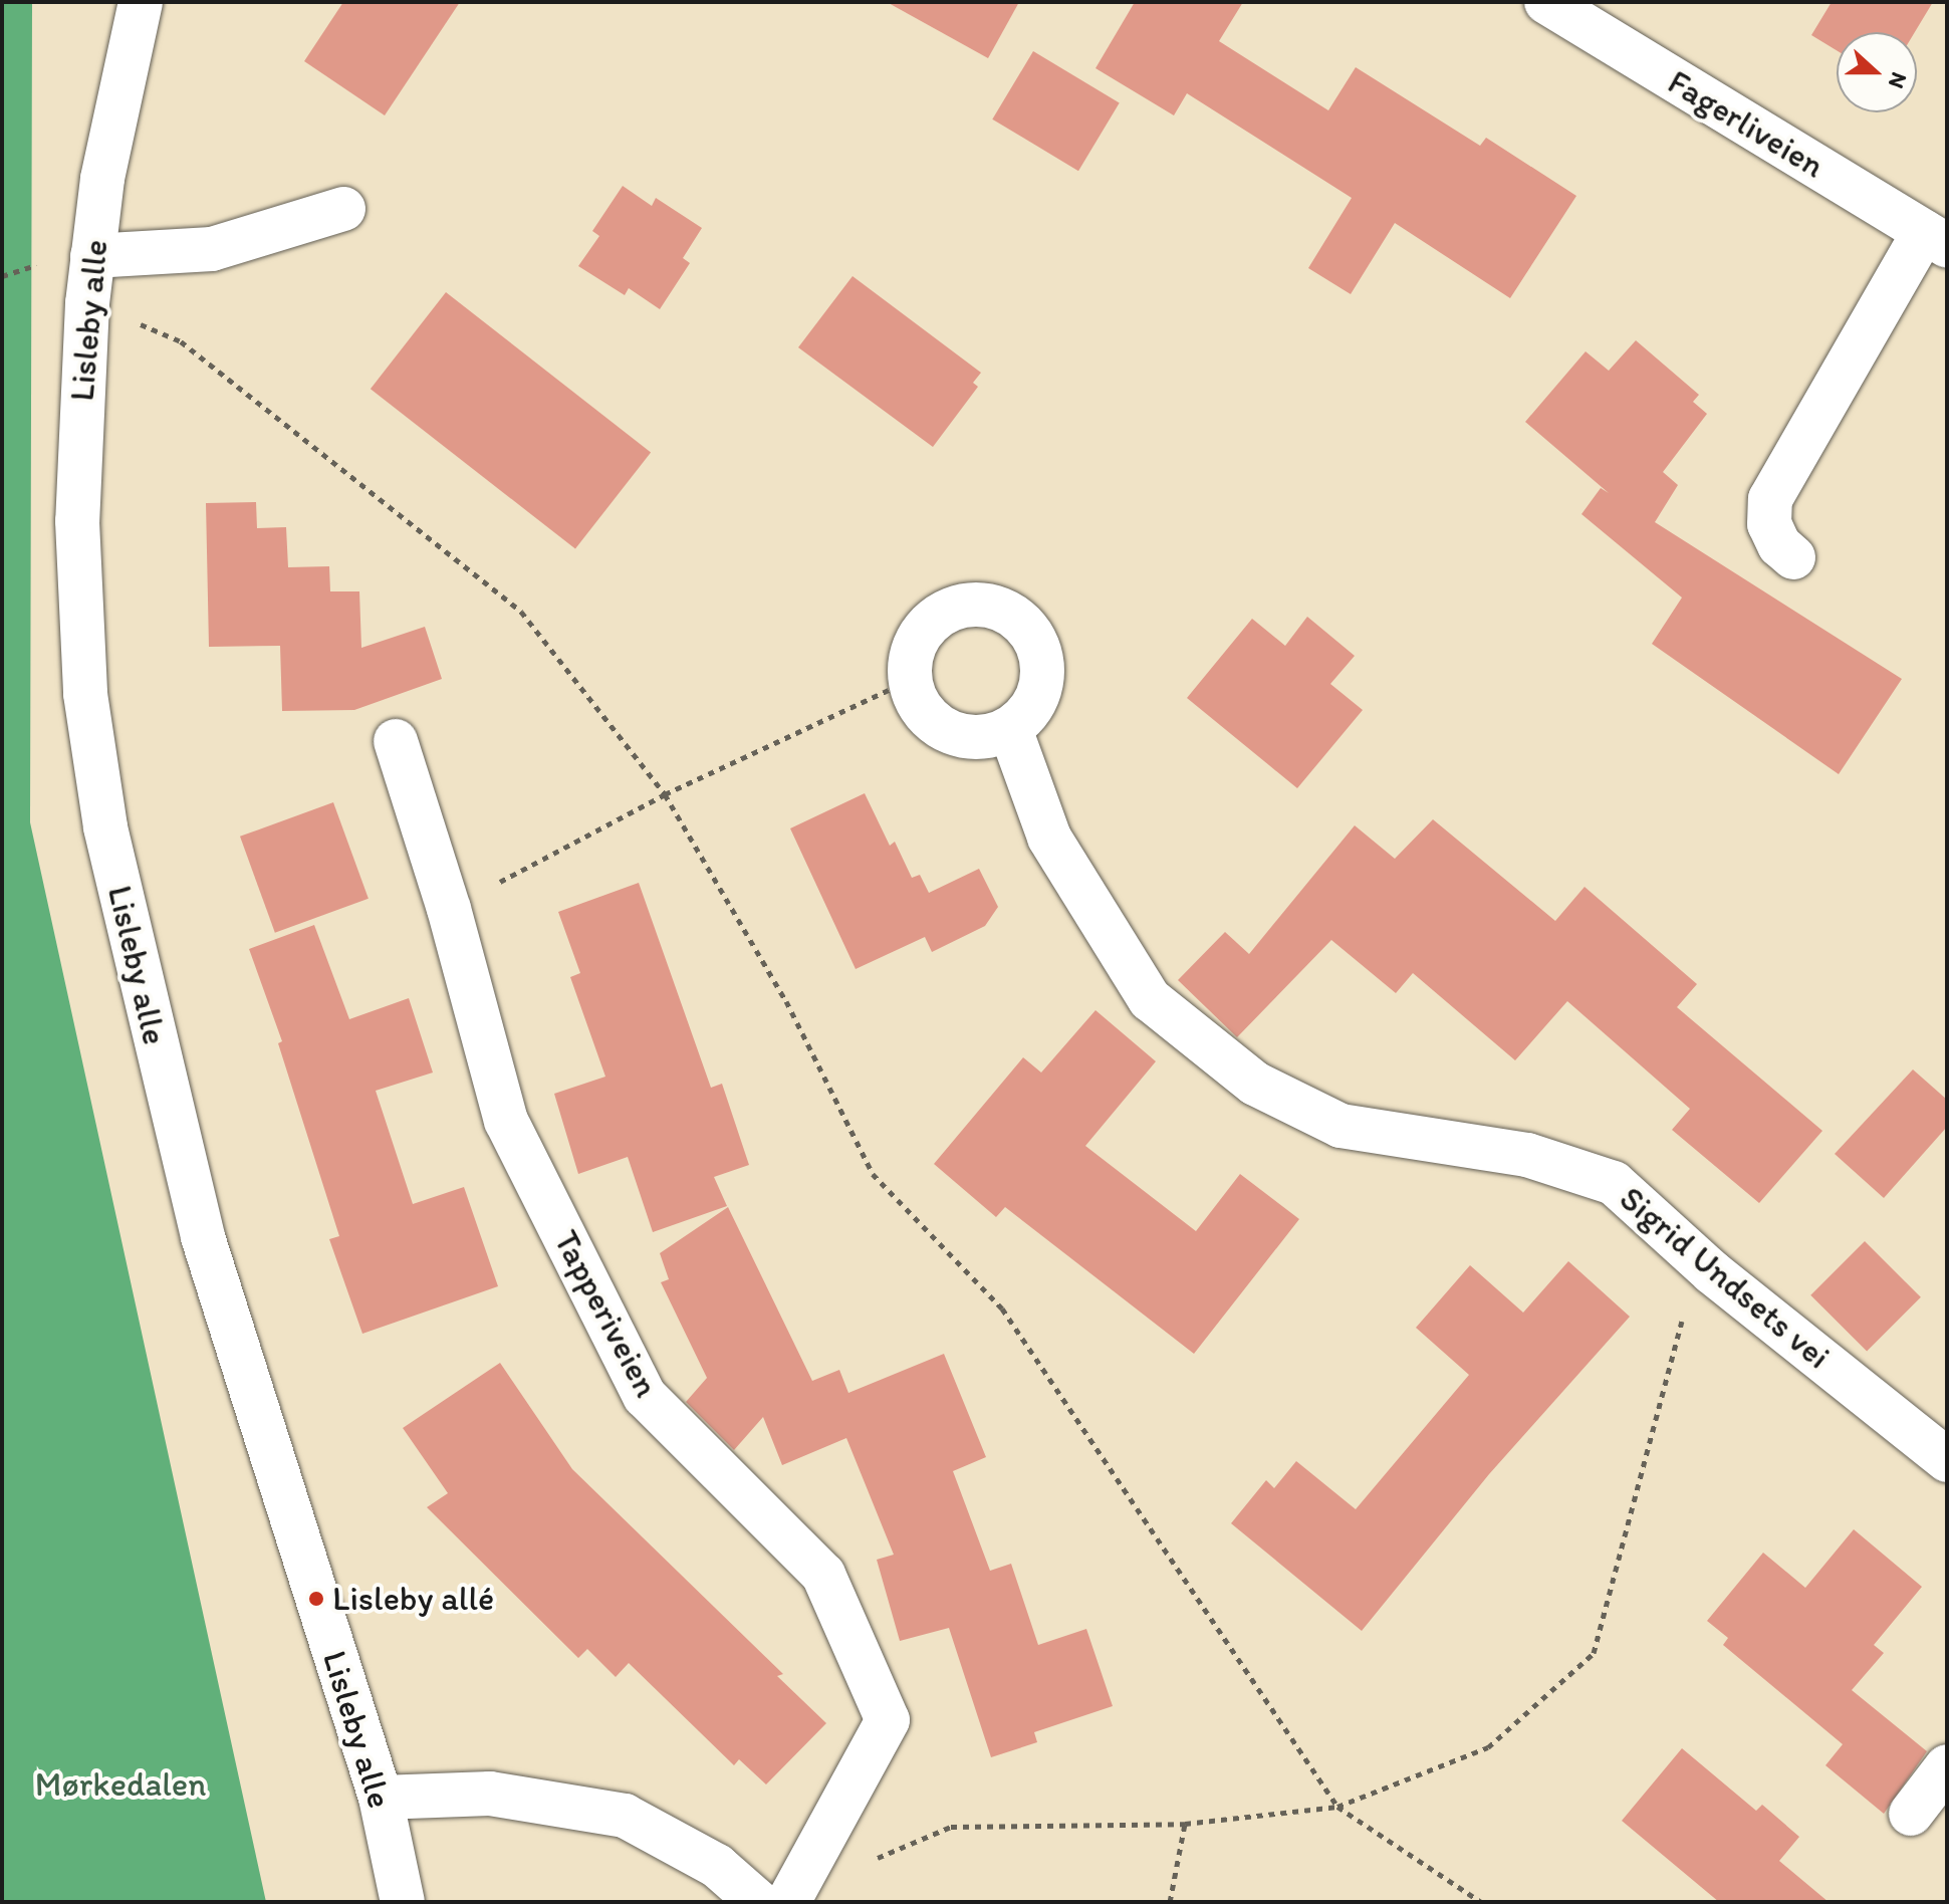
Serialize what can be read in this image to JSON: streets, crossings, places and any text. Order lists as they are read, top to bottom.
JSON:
{
  "streets": {
    "street": [
      "Fagerliveien",
      "Lisleby alle",
      "Sigrid Undsets vei",
      "Tapperiveien"
    ]
  },
  "parks": ["Mørkedalen"],
  "places": ["Lisleby allé"],
  "north": "right"
}
